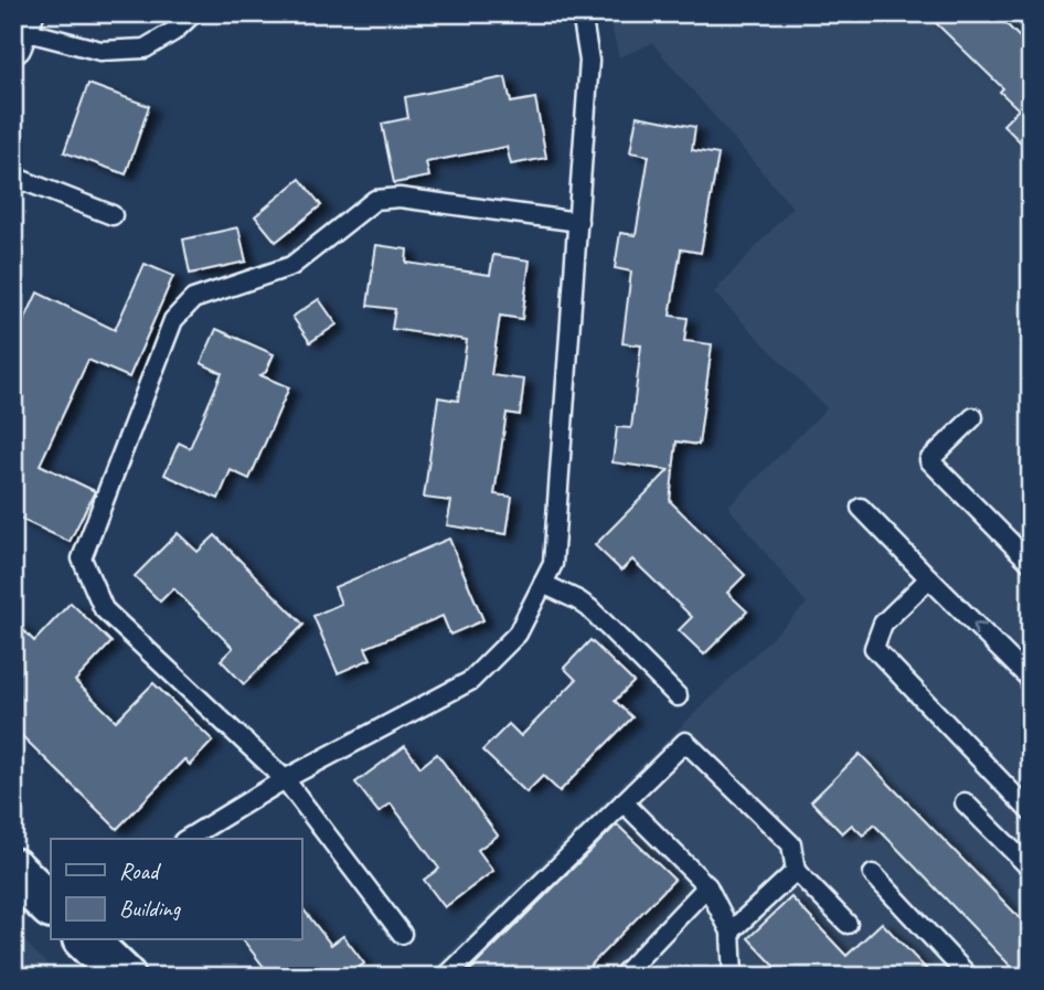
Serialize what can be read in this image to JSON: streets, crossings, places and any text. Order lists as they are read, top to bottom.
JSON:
{
  "legend": ["Road", "Building"]
}
